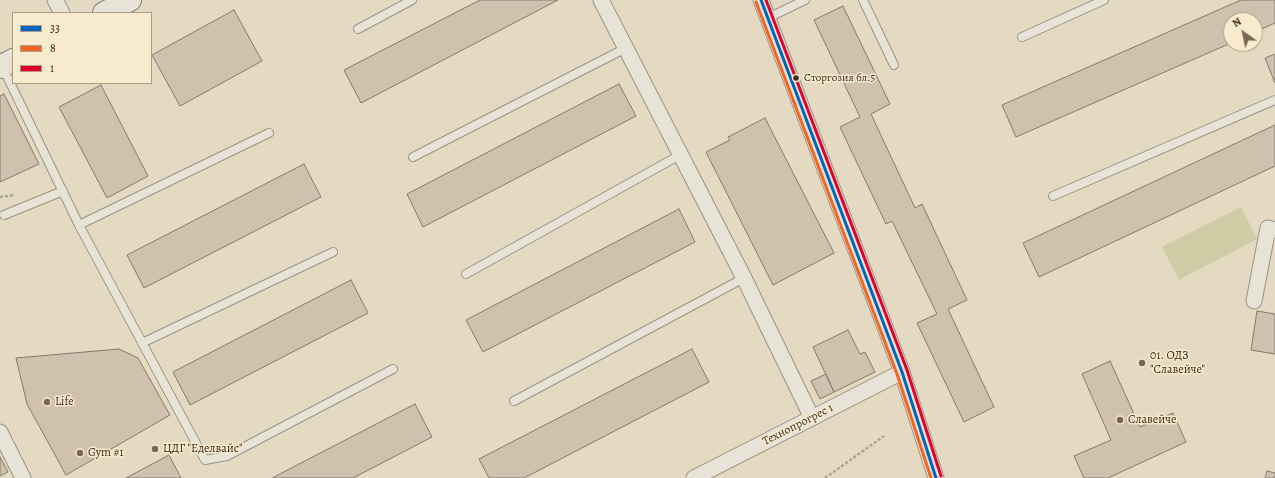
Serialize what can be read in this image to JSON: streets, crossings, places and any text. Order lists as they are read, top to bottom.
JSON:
{
  "streets": {
    "street": ["Технопрогрес 1"]
  },
  "places": [
    "Сторгозия бл.5",
    "01. ОДЗ \"Славейче\"",
    "Life",
    "Славейче",
    "ЦДГ \"Еделвайс\"",
    "Gym #1"
  ],
  "lines": ["transit line 33", "transit line 1", "transit line 8"],
  "legend": ["33", "8", "1"],
  "north": "top left"
}
